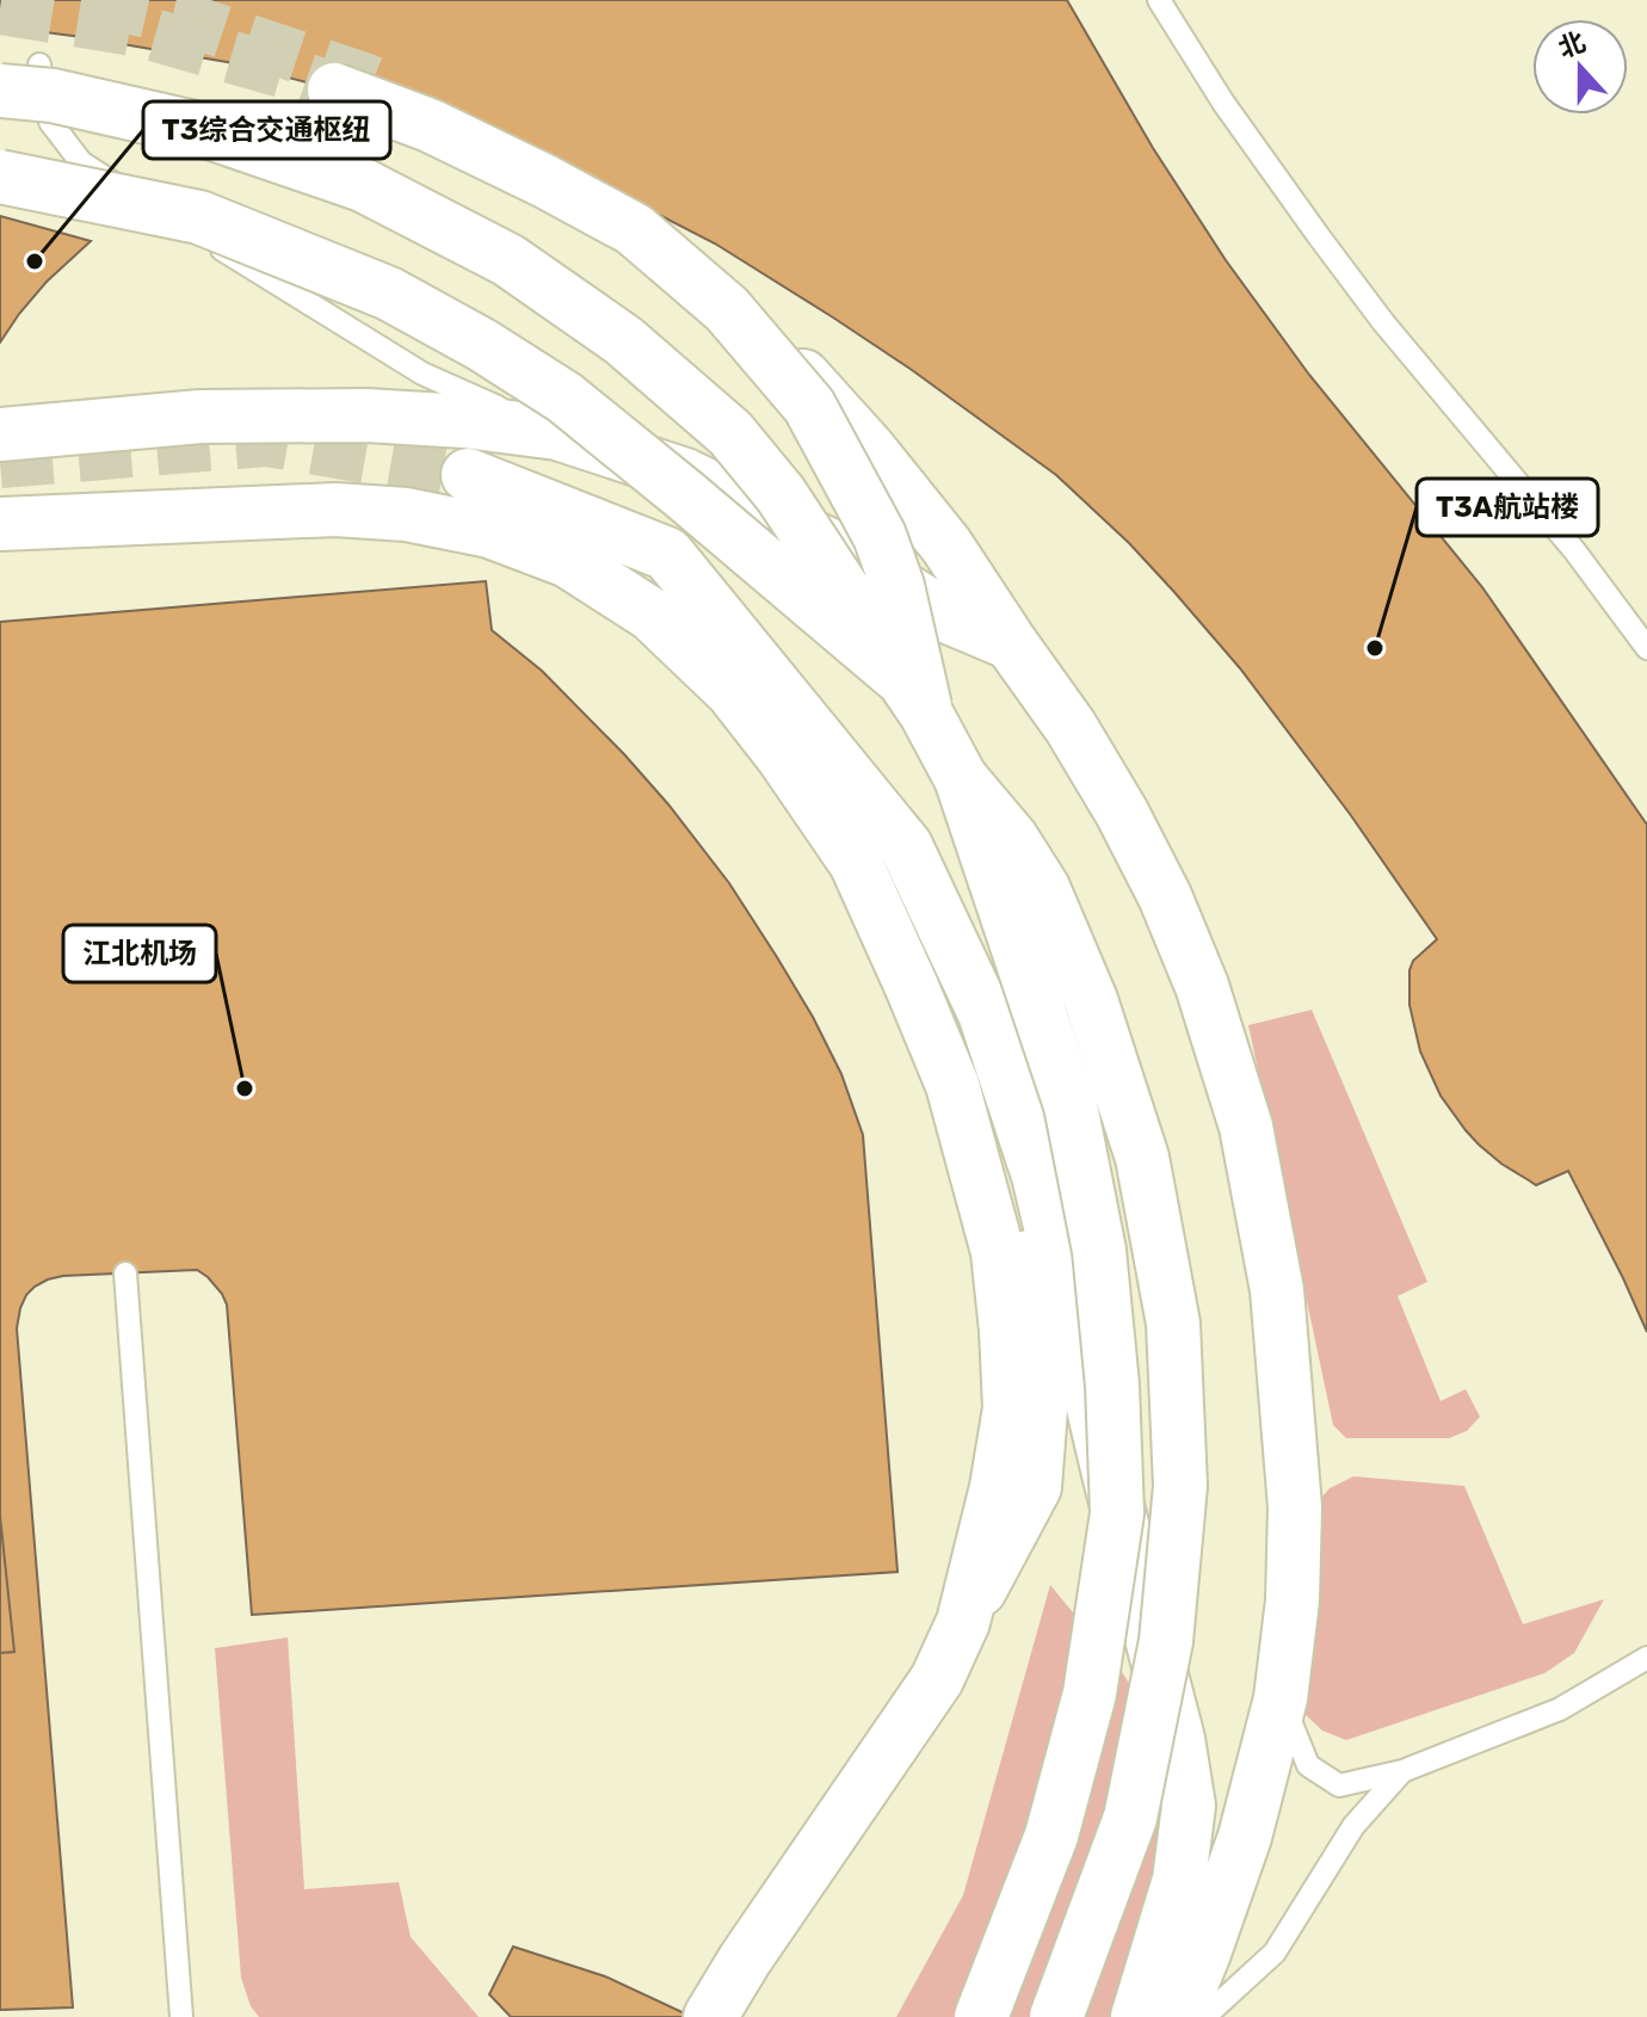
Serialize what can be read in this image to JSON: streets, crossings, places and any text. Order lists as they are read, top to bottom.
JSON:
{
  "places": ["T3综合交通枢纽", "T3A航站楼", "江北机场"],
  "north": "top"
}
